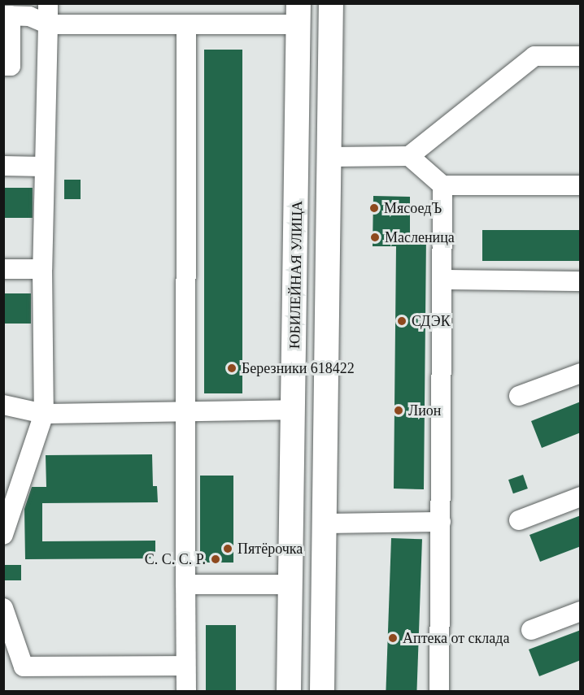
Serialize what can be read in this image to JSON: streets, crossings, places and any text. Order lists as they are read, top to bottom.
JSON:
{
  "streets": {
    "main road": ["ЮБИЛЕЙНАЯ УЛИЦА"]
  },
  "places": [
    "МясоедЪ",
    "Масленица",
    "СДЭК",
    "Березники 618422",
    "Лион",
    "Пятёрочка",
    "С. С. С. Р.",
    "Аптека от склада"
  ]
}
